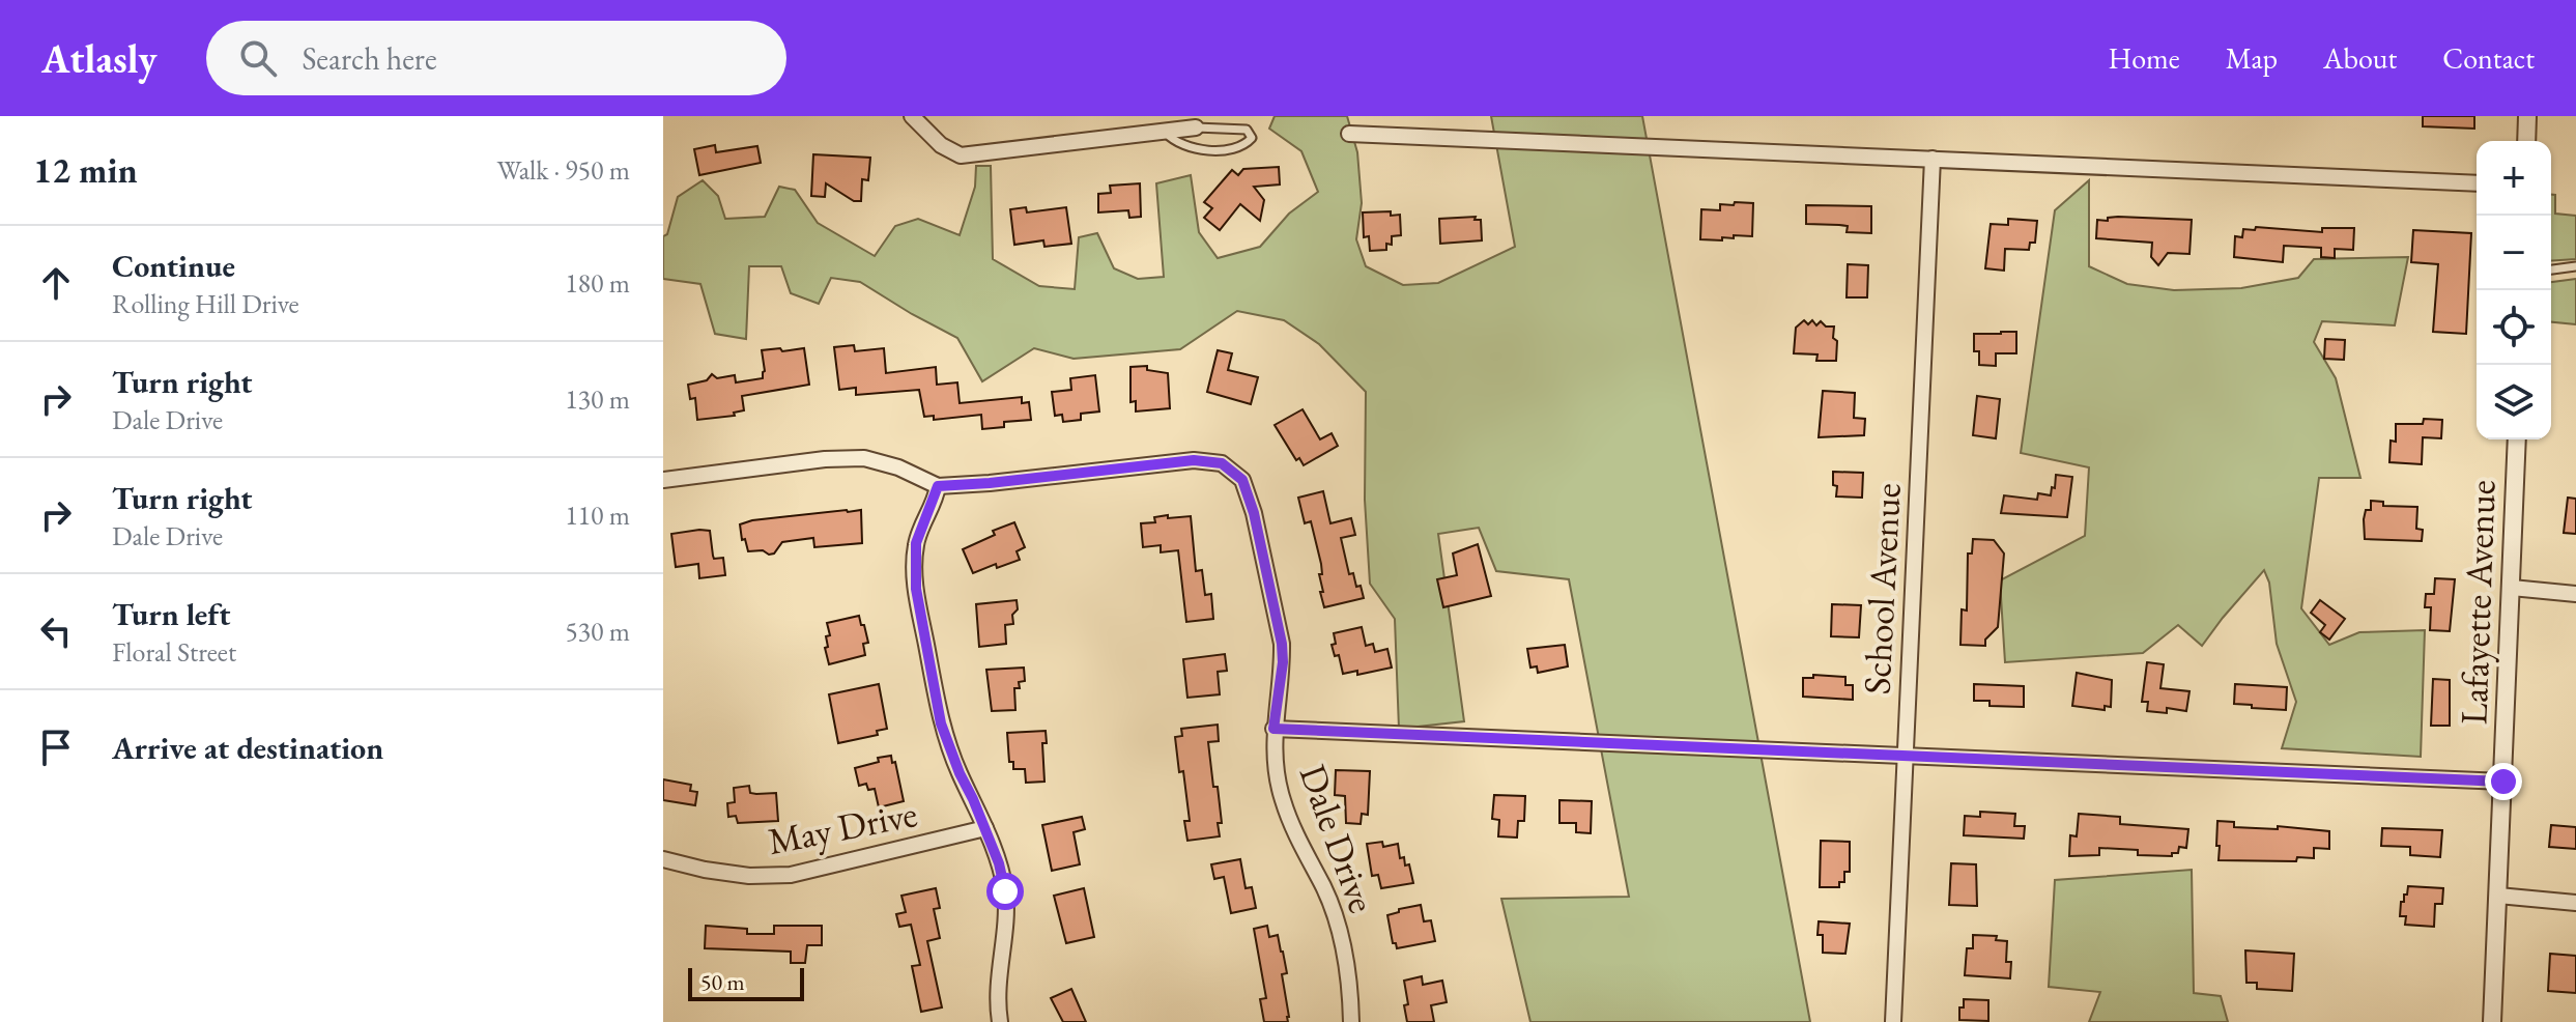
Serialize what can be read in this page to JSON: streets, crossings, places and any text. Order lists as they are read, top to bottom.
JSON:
{
  "streets": {
    "street": [
      "School Avenue",
      "Lafayette Avenue",
      "May Drive",
      "Dale Drive"
    ]
  },
  "scale_bar": "50 m",
  "page": {
    "header": "Atlasly",
    "search": "Search here",
    "nav": [
      "Home",
      "Map",
      "About",
      "Contact"
    ],
    "heading": ["12 min", "Walk · 950 m"],
    "map_buttons": ["+", "−"],
    "list": [
      ["Continue", "Rolling Hill Drive", "180 m"],
      ["Turn right", "Dale Drive", "130 m"],
      ["Turn right", "Dale Drive", "110 m"],
      ["Turn left", "Floral Street", "530 m"],
      "Arrive at destination"
    ],
    "scale": "50 m"
  }
}
